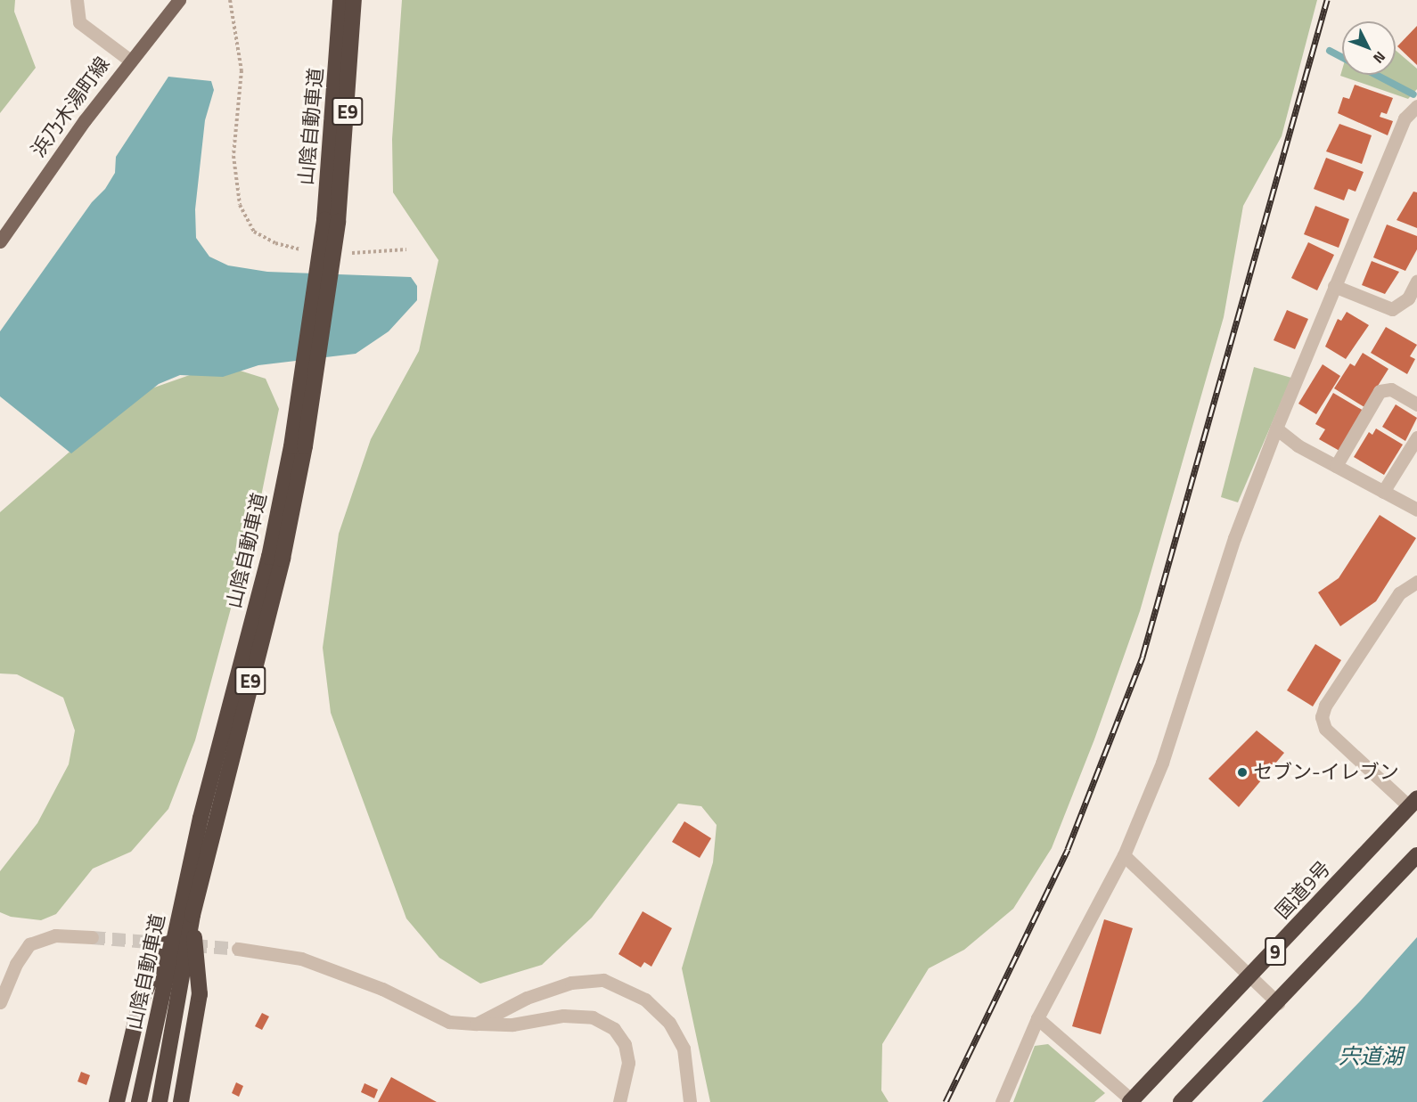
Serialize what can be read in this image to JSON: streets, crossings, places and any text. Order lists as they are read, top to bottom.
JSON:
{
  "streets": {
    "highway": [
      "E9",
      "山陰自動車道",
      "国道9号",
      "9"
    ],
    "main road": ["浜乃木湯町線"]
  },
  "crossings": [
    ["E9", "山陰自動車道"]
  ],
  "water": ["宍道湖"],
  "places": ["セブン-イレブン"],
  "north": "bottom right"
}
